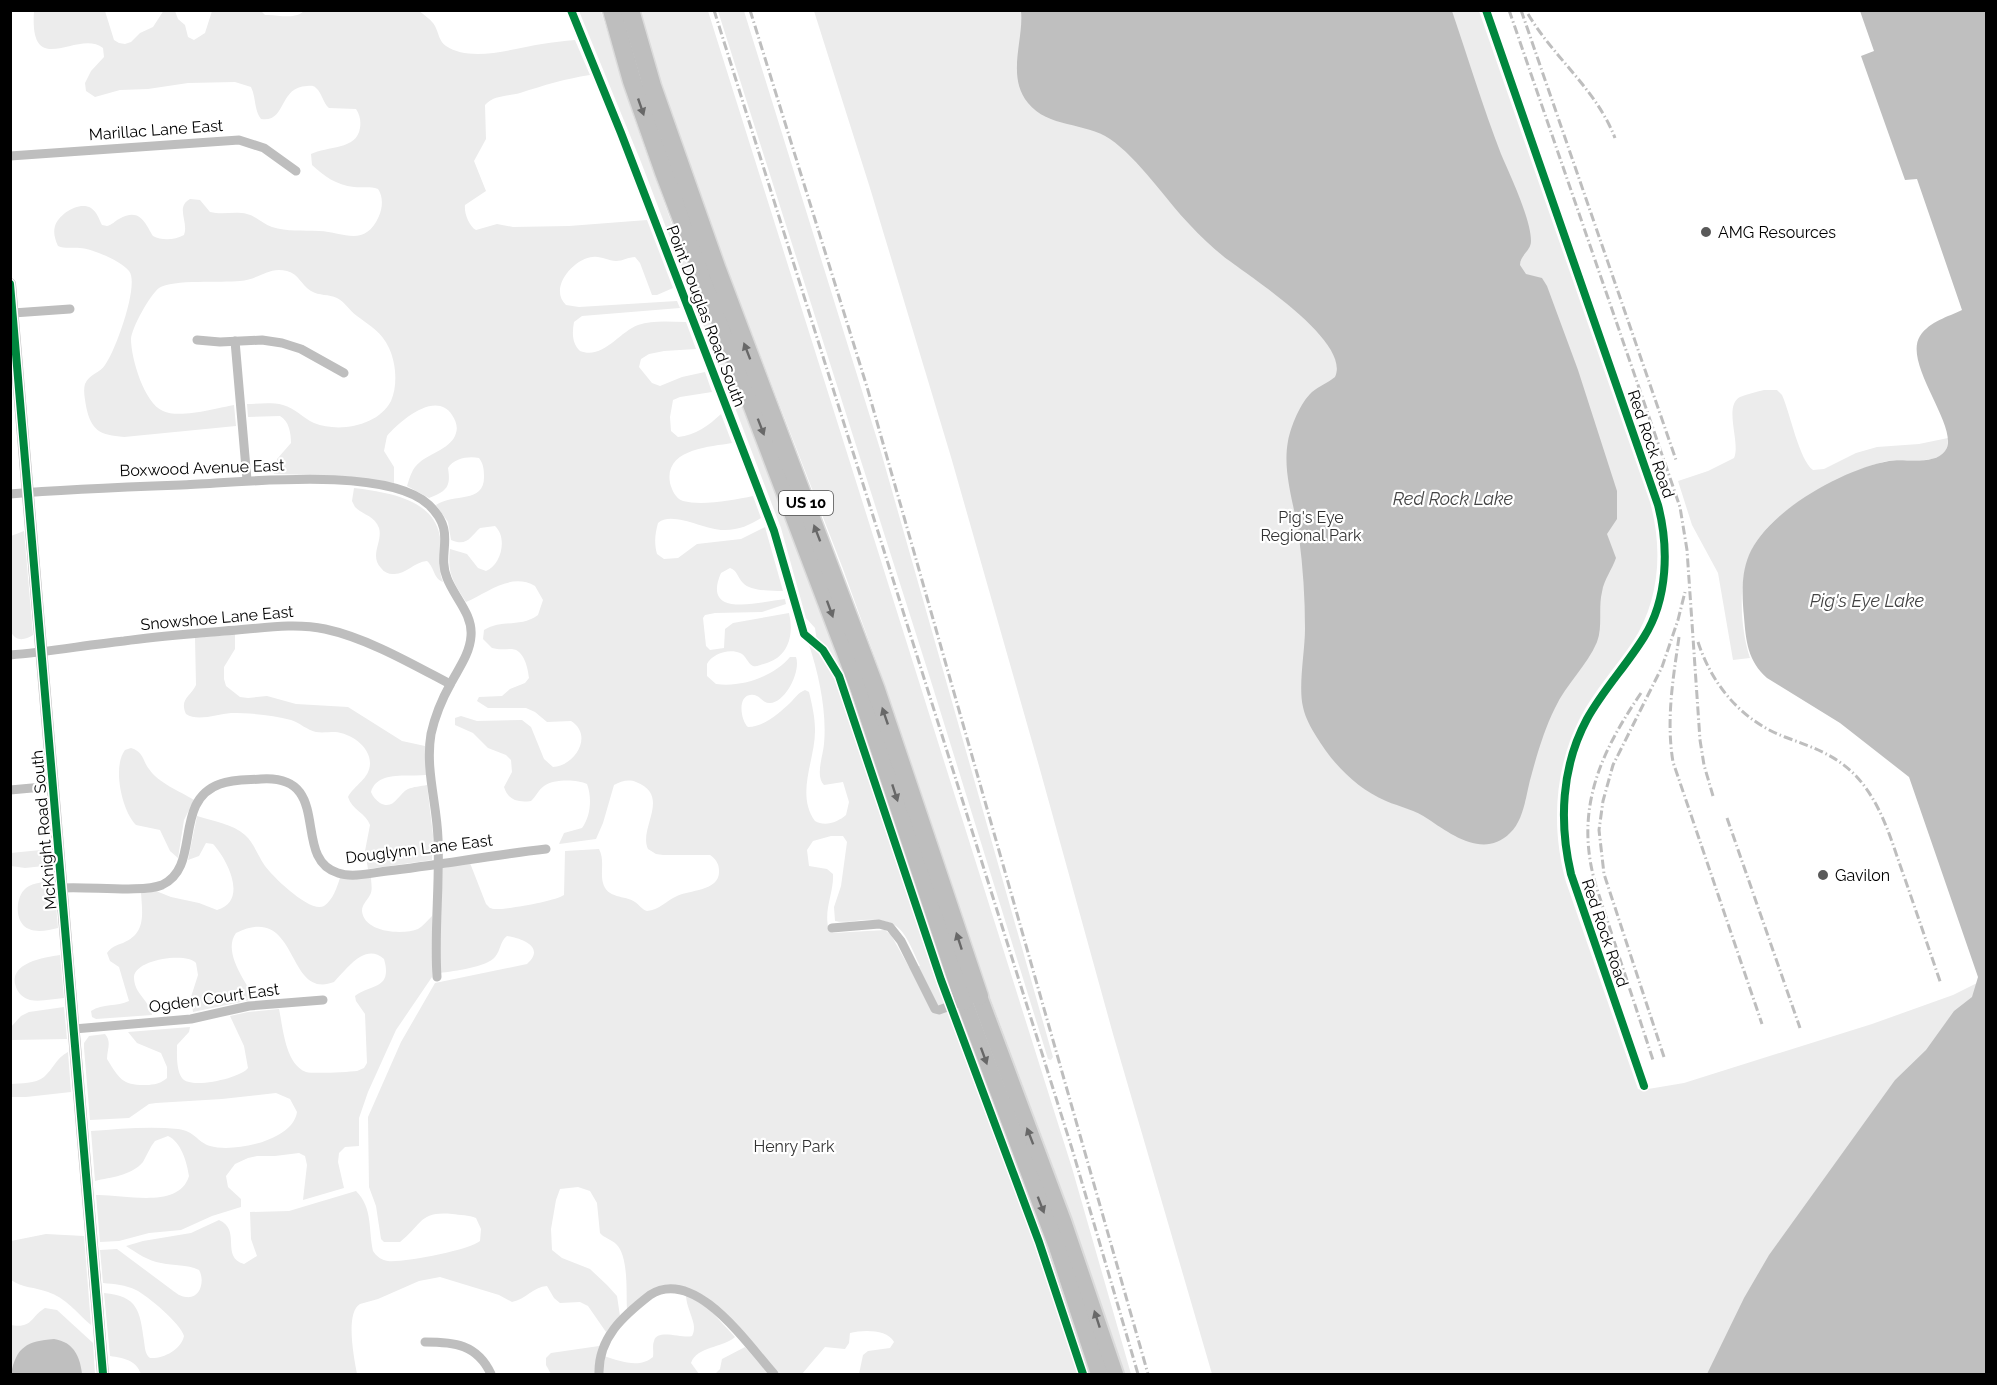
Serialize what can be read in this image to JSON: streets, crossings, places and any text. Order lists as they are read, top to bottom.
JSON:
{
  "streets": {
    "highway": ["US 10"],
    "street": [
      "Marillac Lane East",
      "Point Douglas Road South",
      "Red Rock Road",
      "Boxwood Avenue East",
      "Snowshoe Lane East",
      "McKnight Road South",
      "Douglynn Lane East",
      "Ogden Court East"
    ]
  },
  "crossings": [
    ["Boxwood Avenue East", "Snowshoe Lane East"],
    ["Boxwood Avenue East", "McKnight Road South"],
    ["Boxwood Avenue East", "Douglynn Lane East"],
    ["Snowshoe Lane East", "McKnight Road South"],
    ["McKnight Road South", "Douglynn Lane East"],
    ["McKnight Road South", "Ogden Court East"]
  ],
  "water": ["Red Rock Lake", "Pig's Eye Lake"],
  "parks": ["Pig's Eye Regional Park", "Henry Park"],
  "places": ["AMG Resources", "Gavilon"]
}
